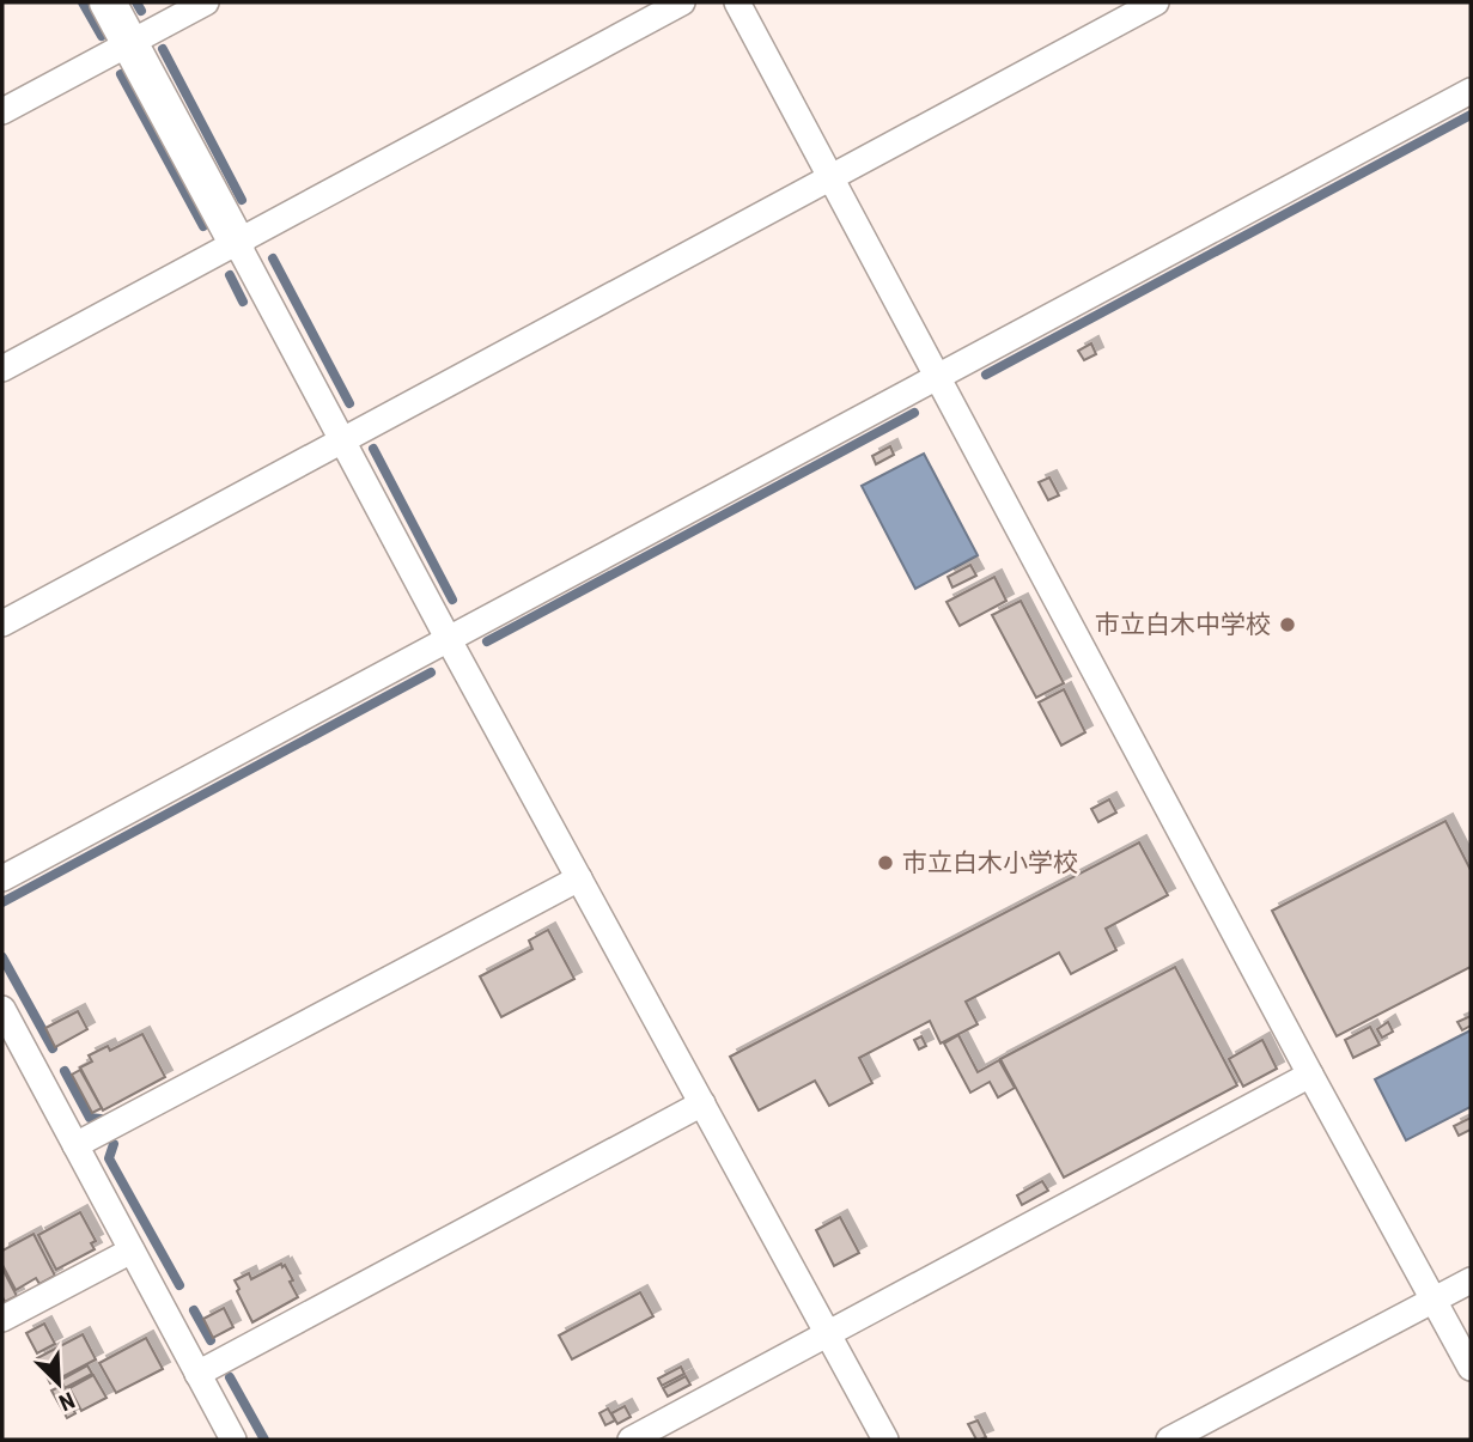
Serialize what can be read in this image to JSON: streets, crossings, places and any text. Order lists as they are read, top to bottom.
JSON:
{
  "places": ["市立白木中学校", "市立白木小学校"],
  "north": "bottom right"
}
